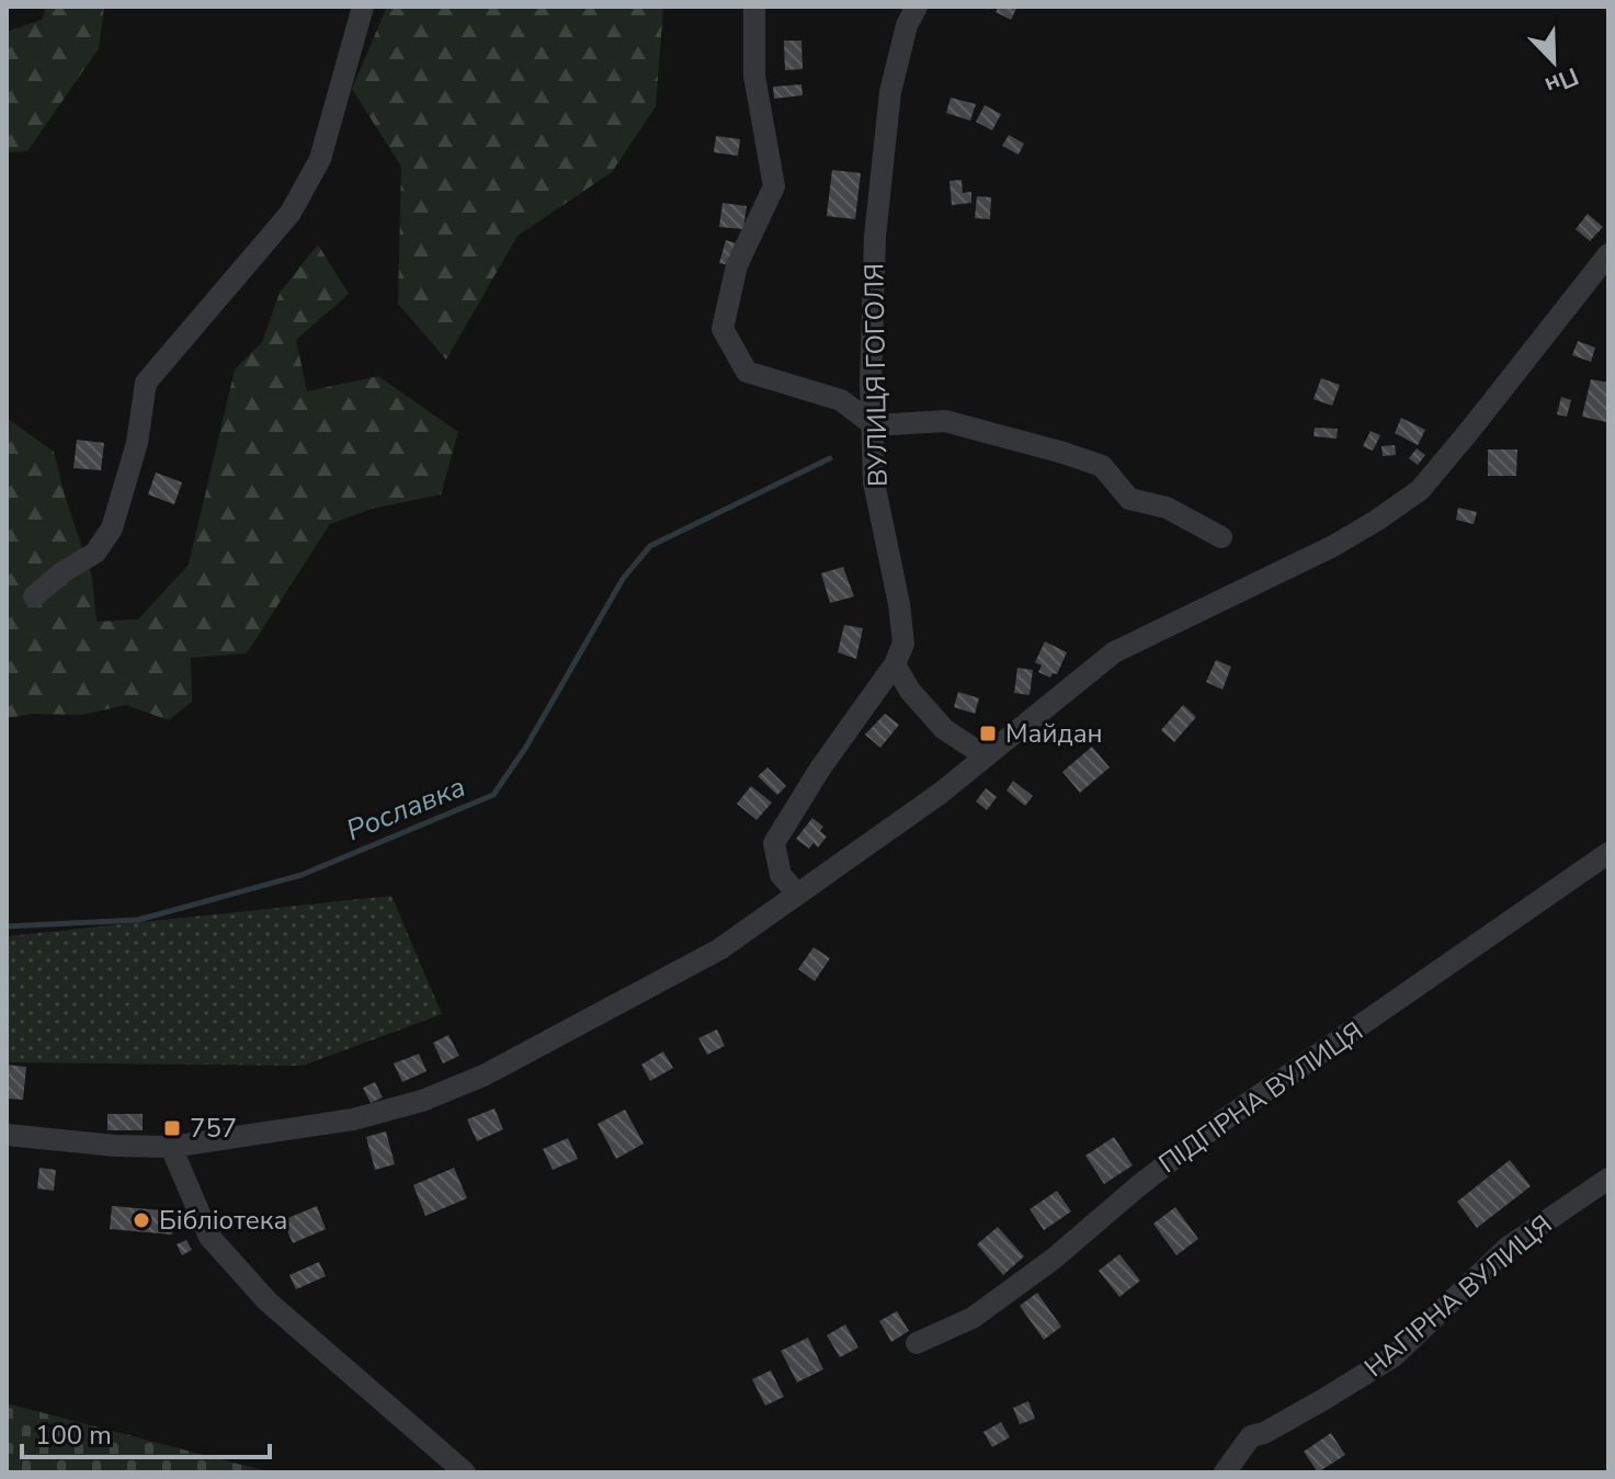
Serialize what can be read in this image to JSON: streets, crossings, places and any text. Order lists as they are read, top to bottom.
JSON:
{
  "streets": {
    "street": ["ВУЛИЦЯ ГОГОЛЯ", "ПІДГІРНА ВУЛИЦЯ", "НАГІРНА ВУЛИЦЯ"]
  },
  "water": ["Рославка"],
  "places": {
    "transit": ["Майдан", "757"],
    "other": ["Бібліотека"]
  },
  "scale_bar": "100 m",
  "north": "bottom right"
}
